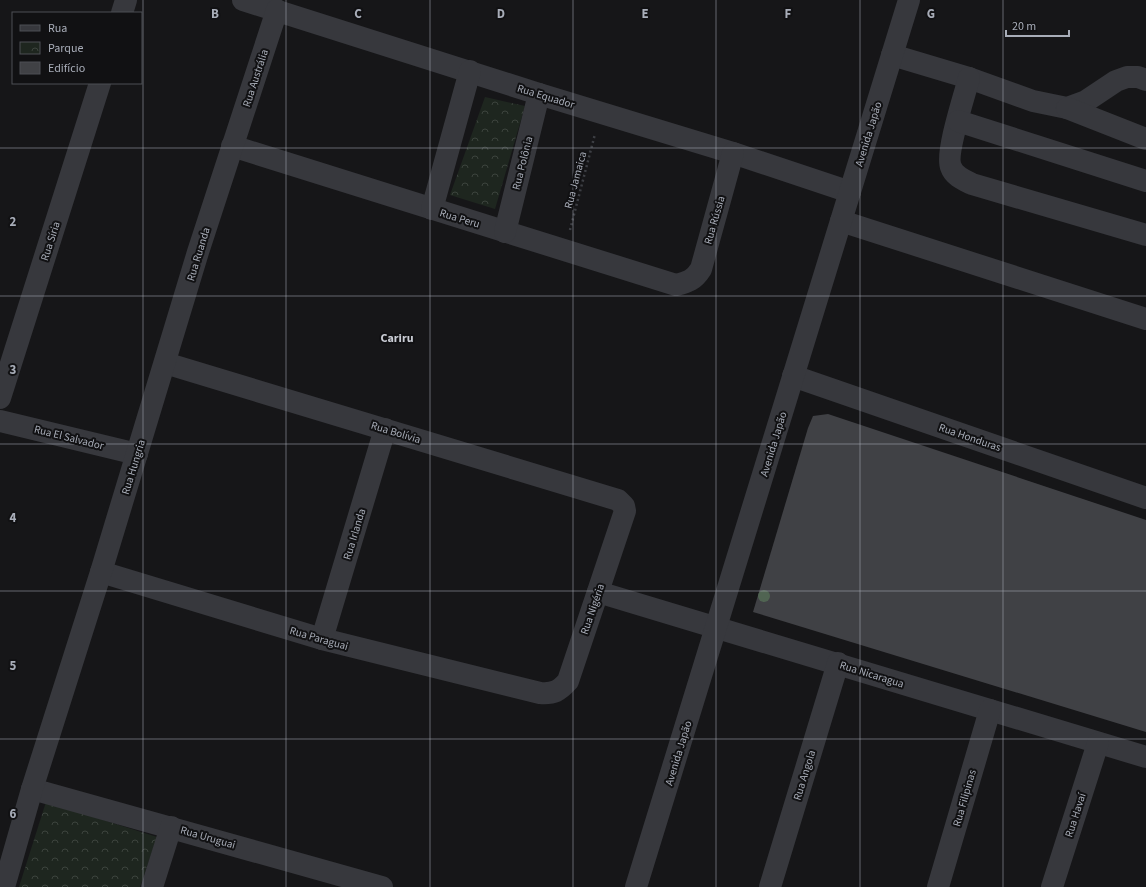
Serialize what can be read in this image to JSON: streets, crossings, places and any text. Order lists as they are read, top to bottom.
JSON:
{
  "streets": {
    "street": [
      "Rua Austrália",
      "Rua Equador",
      "Avenida Japão",
      "Rua Polônia",
      "Rua Peru",
      "Rua Rússia",
      "Rua Síria",
      "Rua Ruanda",
      "Rua Bolívia",
      "Rua El Salvador",
      "Rua Honduras",
      "Rua Hungria",
      "Rua Irlanda",
      "Rua Nigéria",
      "Rua Paraguai",
      "Rua Nicaragua",
      "Rua Angola",
      "Rua Filipinas",
      "Rua Havaí",
      "Rua Uruguai"
    ],
    "path": ["Rua Jamaica"]
  },
  "crossings": [
    ["Rua Austrália", "Rua Equador"],
    ["Rua Austrália", "Rua Peru"],
    ["Rua Austrália", "Rua Ruanda"],
    ["Rua Equador", "Avenida Japão"],
    ["Rua Equador", "Rua Polônia"],
    ["Rua Equador", "Rua Jamaica"],
    ["Rua Equador", "Rua Rússia"],
    ["Avenida Japão", "Rua Honduras"],
    ["Avenida Japão", "Rua Nicaragua"],
    ["Rua Polônia", "Rua Peru"],
    ["Rua Jamaica", "Rua Peru"],
    ["Rua Peru", "Rua Rússia"],
    ["Rua Peru", "Rua Ruanda"],
    ["Rua Ruanda", "Rua Bolívia"],
    ["Rua Ruanda", "Rua Hungria"],
    ["Rua Bolívia", "Rua Hungria"],
    ["Rua Bolívia", "Rua Irlanda"],
    ["Rua Bolívia", "Rua Nigéria"],
    ["Rua El Salvador", "Rua Hungria"],
    ["Rua Hungria", "Rua Paraguai"],
    ["Rua Hungria", "Rua Uruguai"],
    ["Rua Irlanda", "Rua Paraguai"],
    ["Rua Nigéria", "Rua Paraguai"],
    ["Rua Nigéria", "Rua Nicaragua"],
    ["Rua Nicaragua", "Rua Angola"],
    ["Rua Nicaragua", "Rua Filipinas"],
    ["Rua Nicaragua", "Rua Havaí"]
  ],
  "districts": ["Cariru"],
  "legend": ["Rua", "Parque", "Edifício"],
  "scale_bar": "20 m",
  "grid": {
    "columns": [
      "B",
      "C",
      "D",
      "E",
      "F",
      "G"
    ],
    "rows": [
      "2",
      "3",
      "4",
      "5",
      "6"
    ]
  }
}
